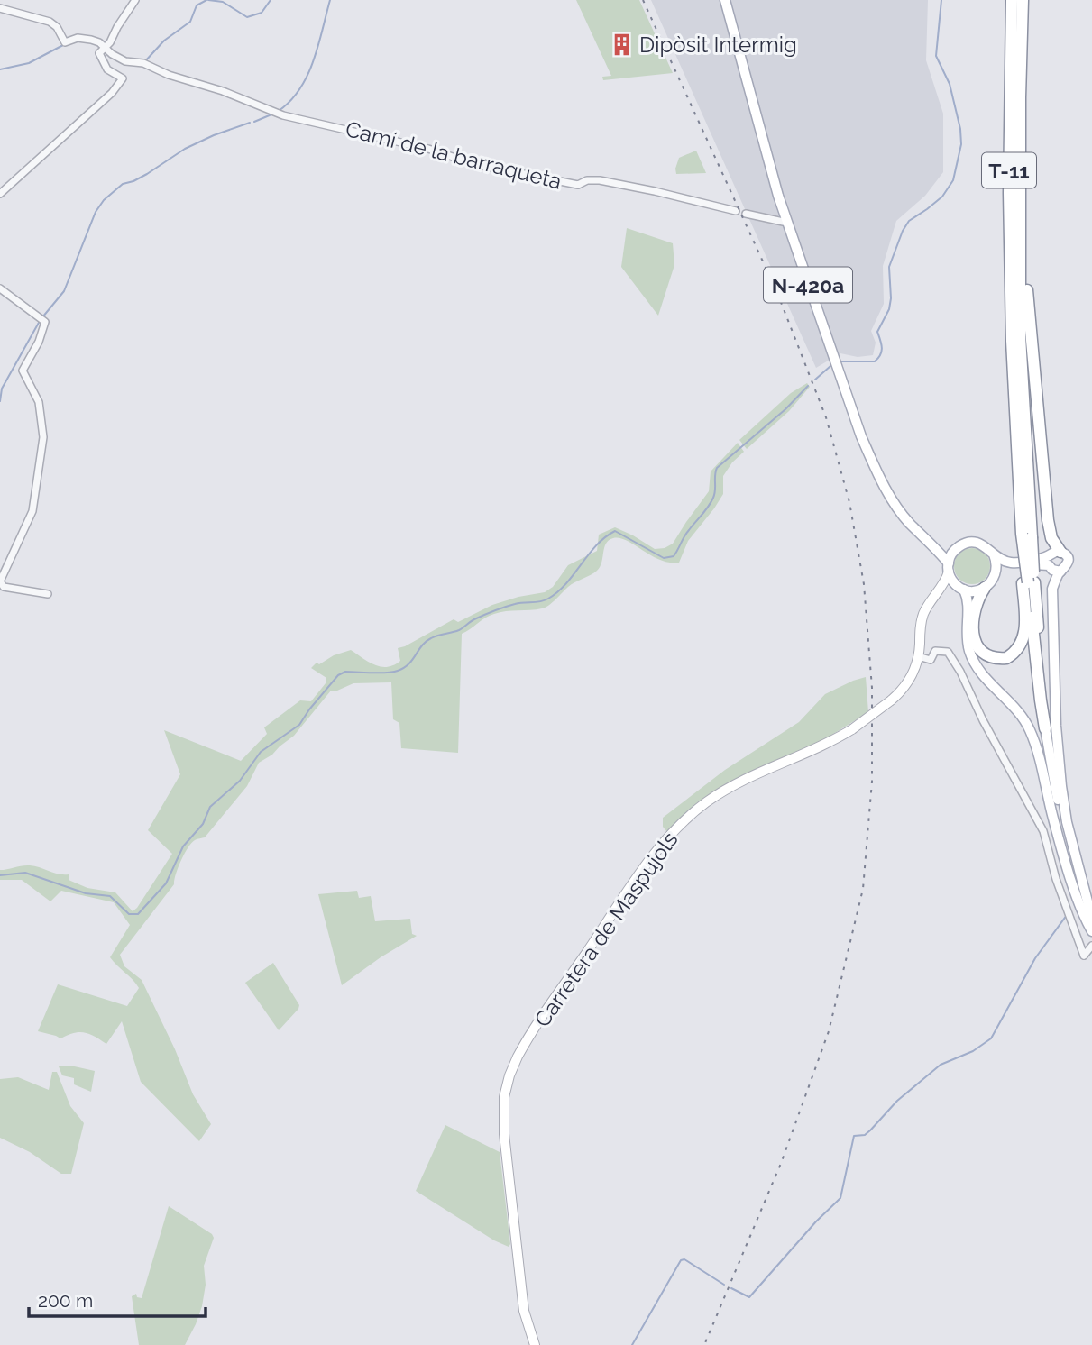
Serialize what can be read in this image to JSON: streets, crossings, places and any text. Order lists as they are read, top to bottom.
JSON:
{
  "streets": {
    "highway": ["T-11"],
    "main road": ["N-420a"],
    "street": ["Camí de la barraqueta", "Carretera de Maspujols"]
  },
  "crossings": [
    ["N-420a", "Carretera de Maspujols"]
  ],
  "places": {
    "building": ["Dipòsit Intermig"]
  },
  "scale_bar": "200 m"
}
